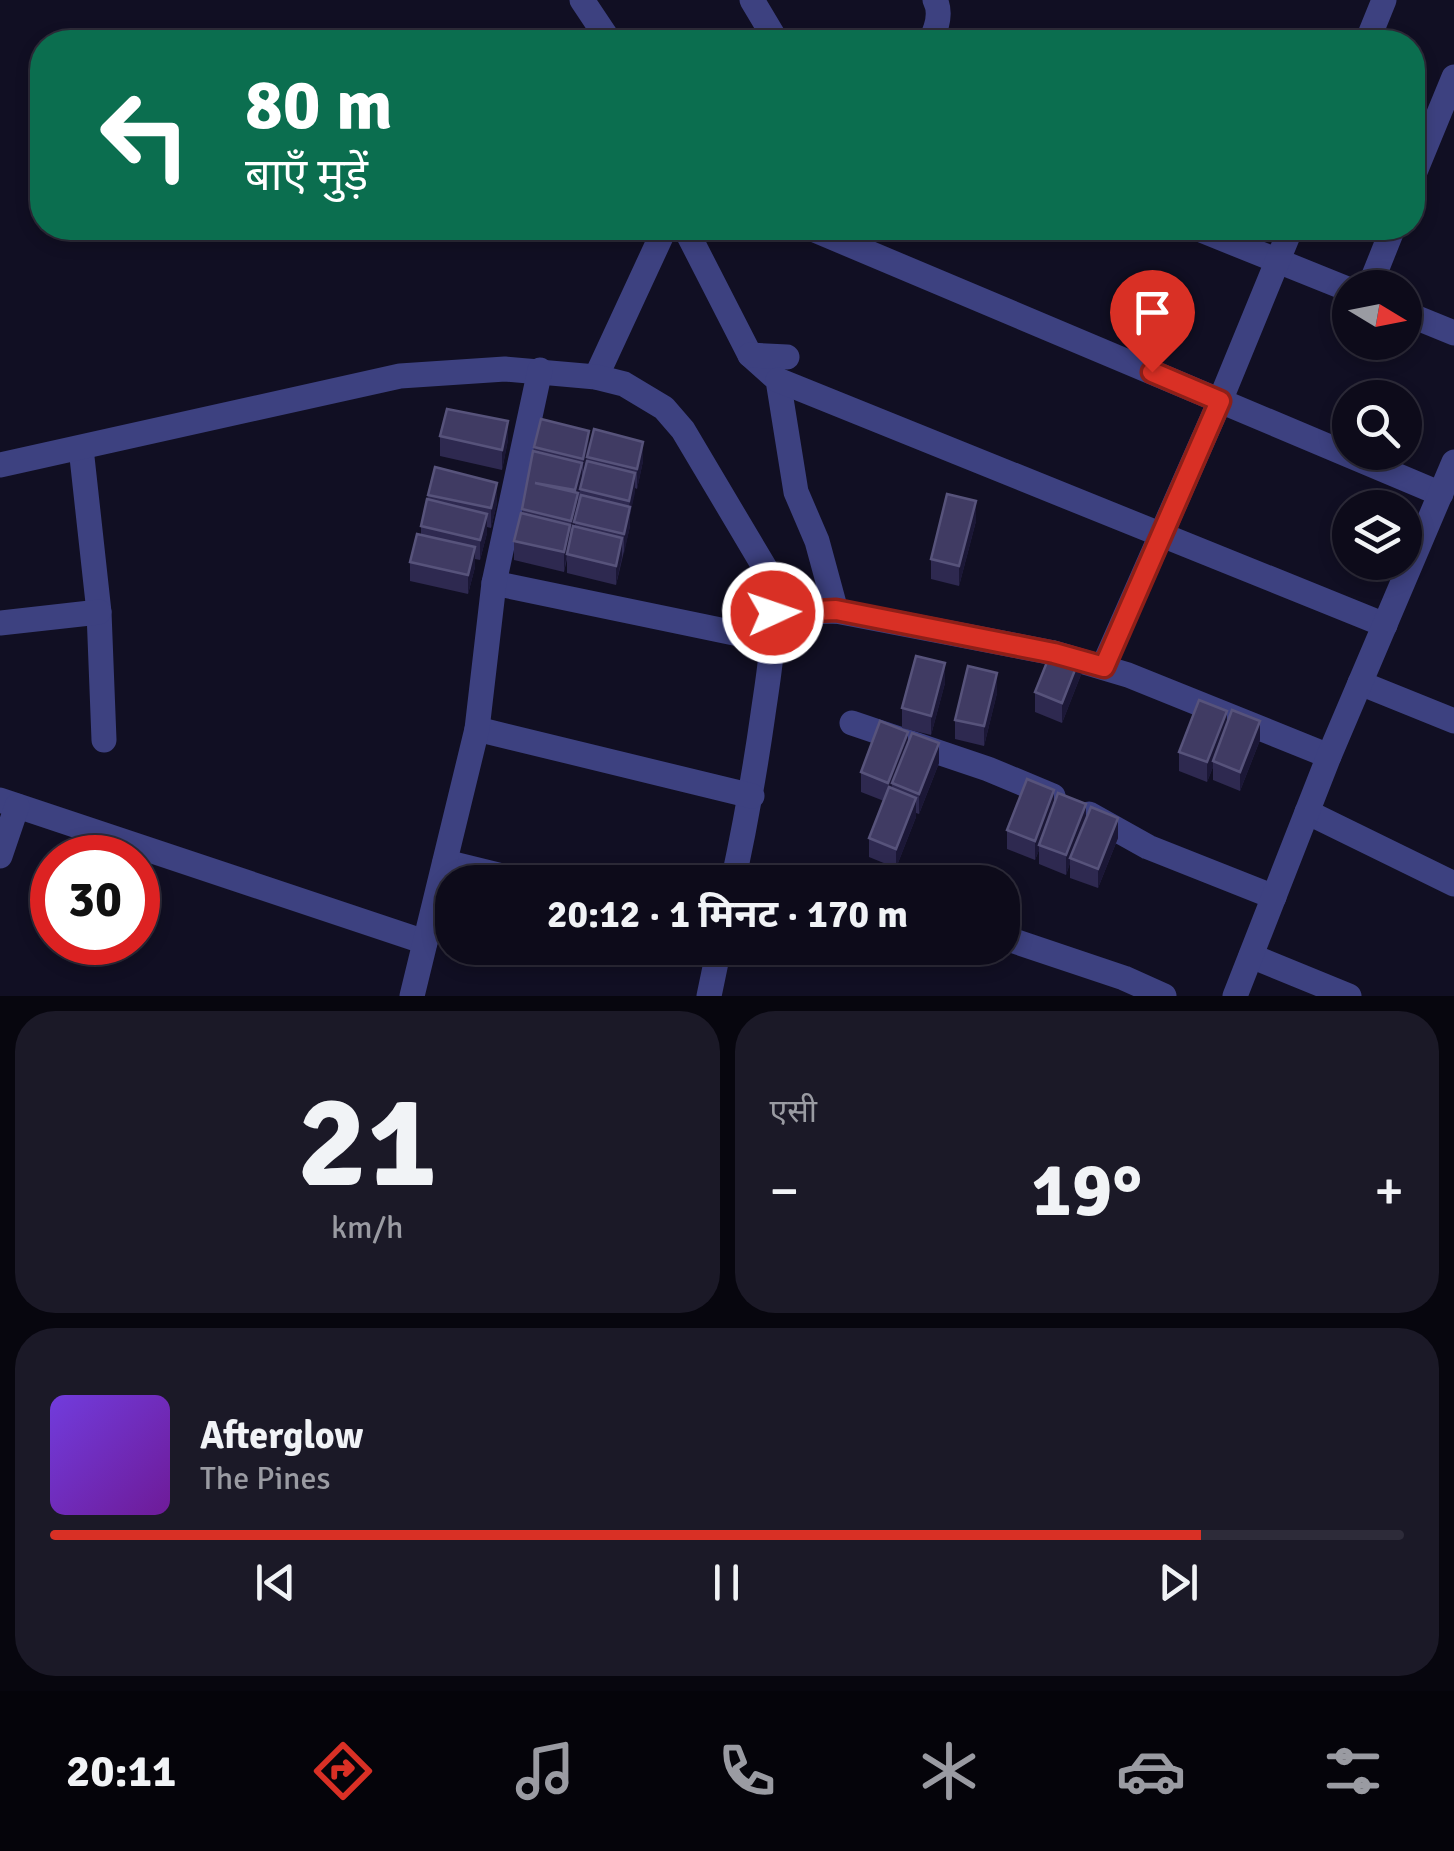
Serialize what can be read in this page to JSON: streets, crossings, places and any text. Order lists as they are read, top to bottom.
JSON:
{
  "north": "right",
  "page": {
    "turn": ["80 m", "बाएँ मुड़ें"],
    "limit": "30",
    "trip": "20:12 · 1 मिनट · 170 m",
    "tile": [
      ["21", "km/h"],
      "एसी"
    ],
    "heat": ["−", "19°", "+"],
    "song": ["Afterglow", "The Pines"],
    "tabs": "20:11"
  }
}
